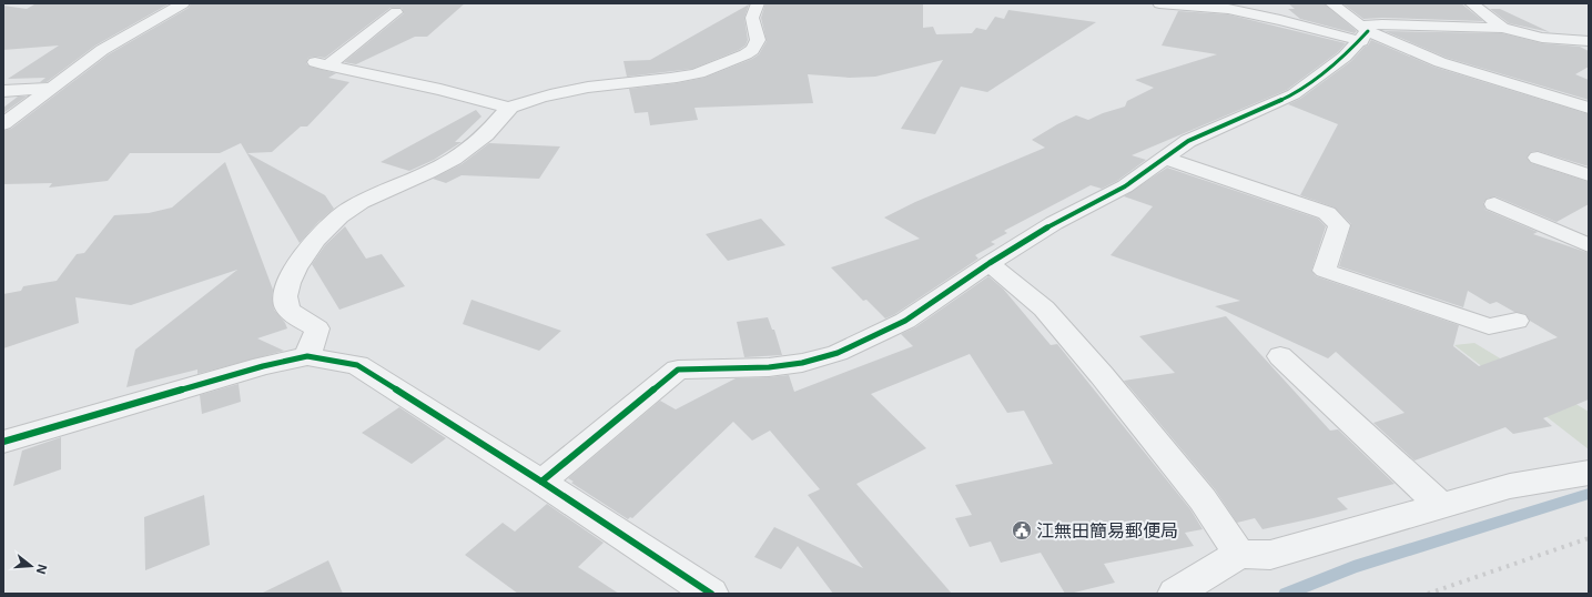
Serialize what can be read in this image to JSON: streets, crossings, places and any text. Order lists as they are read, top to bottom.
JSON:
{
  "places": {
    "public building": ["江無田簡易郵便局"]
  },
  "north": "right"
}
